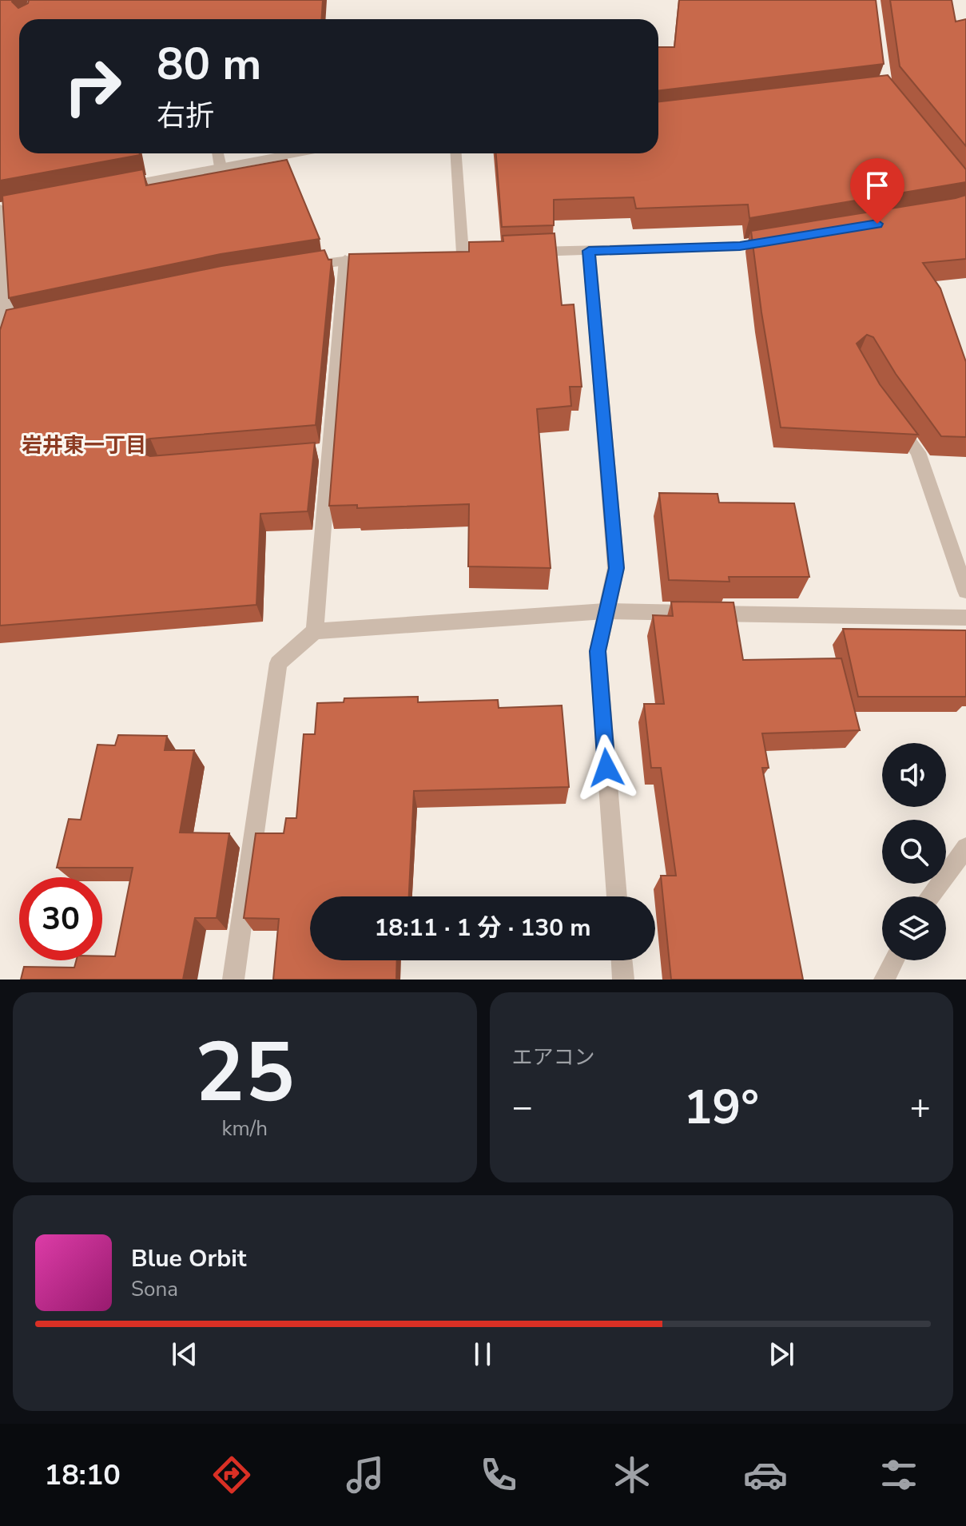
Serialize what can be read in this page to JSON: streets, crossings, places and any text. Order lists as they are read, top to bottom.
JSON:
{
  "districts": ["岩井東一丁目"],
  "page": {
    "turn": ["80 m", "右折"],
    "limit": "30",
    "trip": "18:11 · 1 分 · 130 m",
    "tile": [
      ["25", "km/h"],
      "エアコン"
    ],
    "heat": ["−", "19°", "+"],
    "song": ["Blue Orbit", "Sona"],
    "tabs": "18:10"
  }
}
